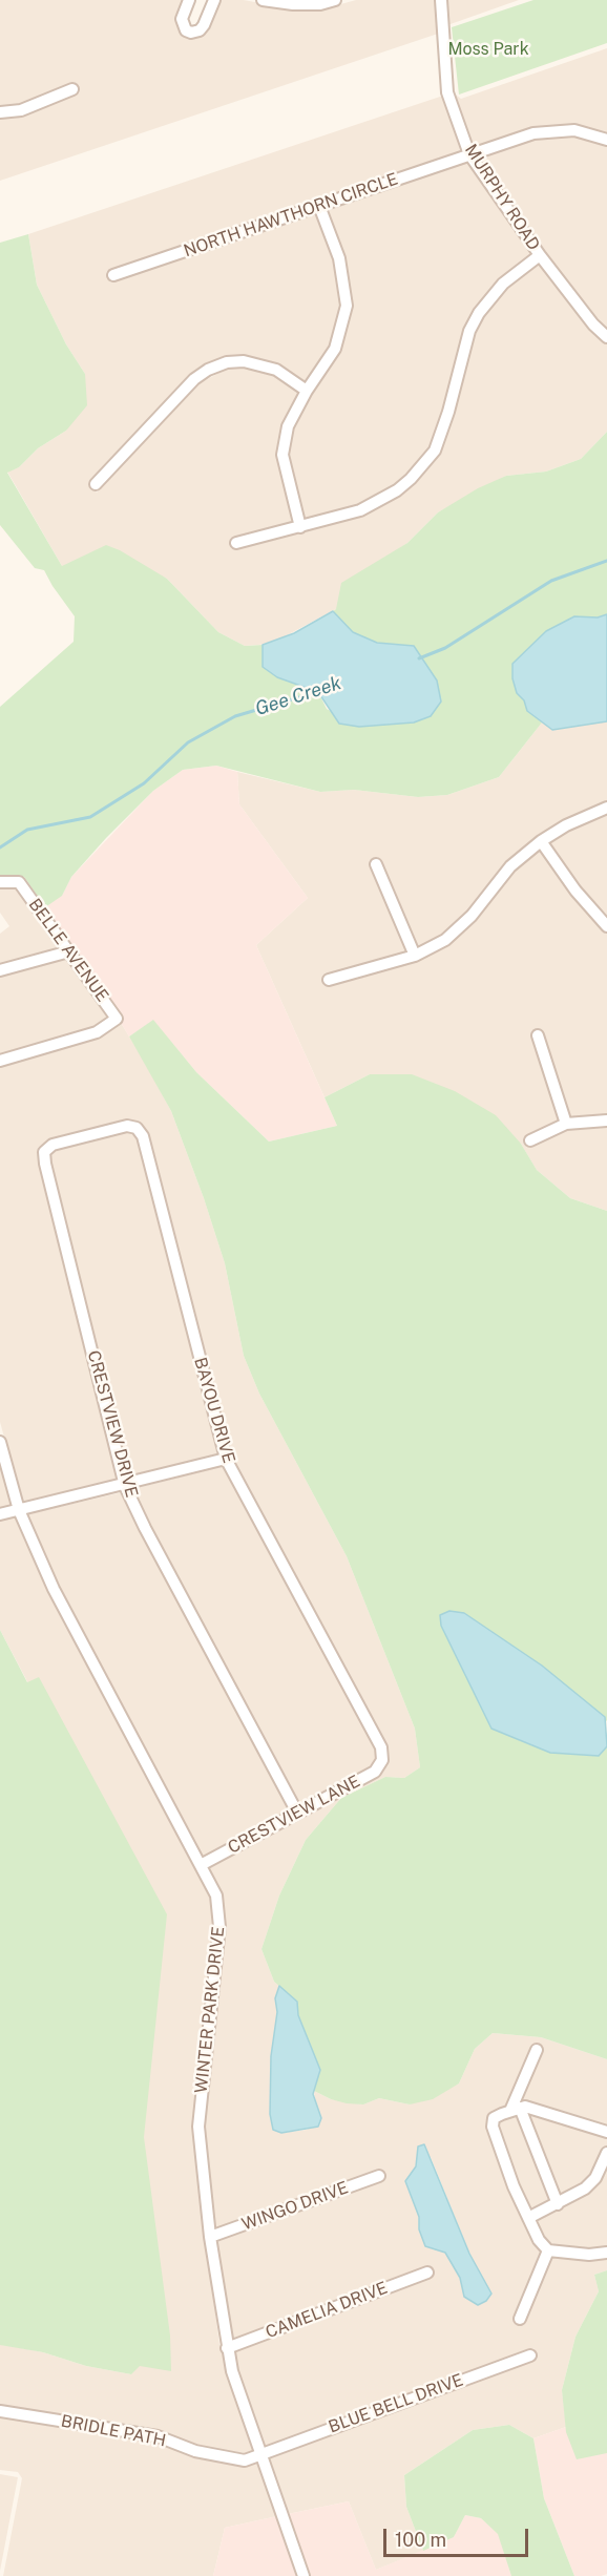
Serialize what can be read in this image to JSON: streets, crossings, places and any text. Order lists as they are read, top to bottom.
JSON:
{
  "streets": {
    "street": [
      "MURPHY ROAD",
      "NORTH HAWTHORN CIRCLE",
      "BELLE AVENUE",
      "BAYOU DRIVE",
      "CRESTVIEW DRIVE",
      "CRESTVIEW LANE",
      "WINTER PARK DRIVE",
      "WINGO DRIVE",
      "CAMELIA DRIVE",
      "BLUE BELL DRIVE",
      "BRIDLE PATH"
    ]
  },
  "crossings": [
    ["MURPHY ROAD", "NORTH HAWTHORN CIRCLE"],
    ["BAYOU DRIVE", "CRESTVIEW DRIVE"],
    ["BAYOU DRIVE", "CRESTVIEW LANE"],
    ["CRESTVIEW DRIVE", "CRESTVIEW LANE"],
    ["CRESTVIEW LANE", "WINTER PARK DRIVE"],
    ["WINTER PARK DRIVE", "WINGO DRIVE"],
    ["WINTER PARK DRIVE", "CAMELIA DRIVE"],
    ["WINTER PARK DRIVE", "BLUE BELL DRIVE"],
    ["WINTER PARK DRIVE", "BRIDLE PATH"],
    ["BLUE BELL DRIVE", "BRIDLE PATH"]
  ],
  "water": ["Gee Creek"],
  "parks": ["Moss Park"],
  "scale_bar": "100 m"
}
